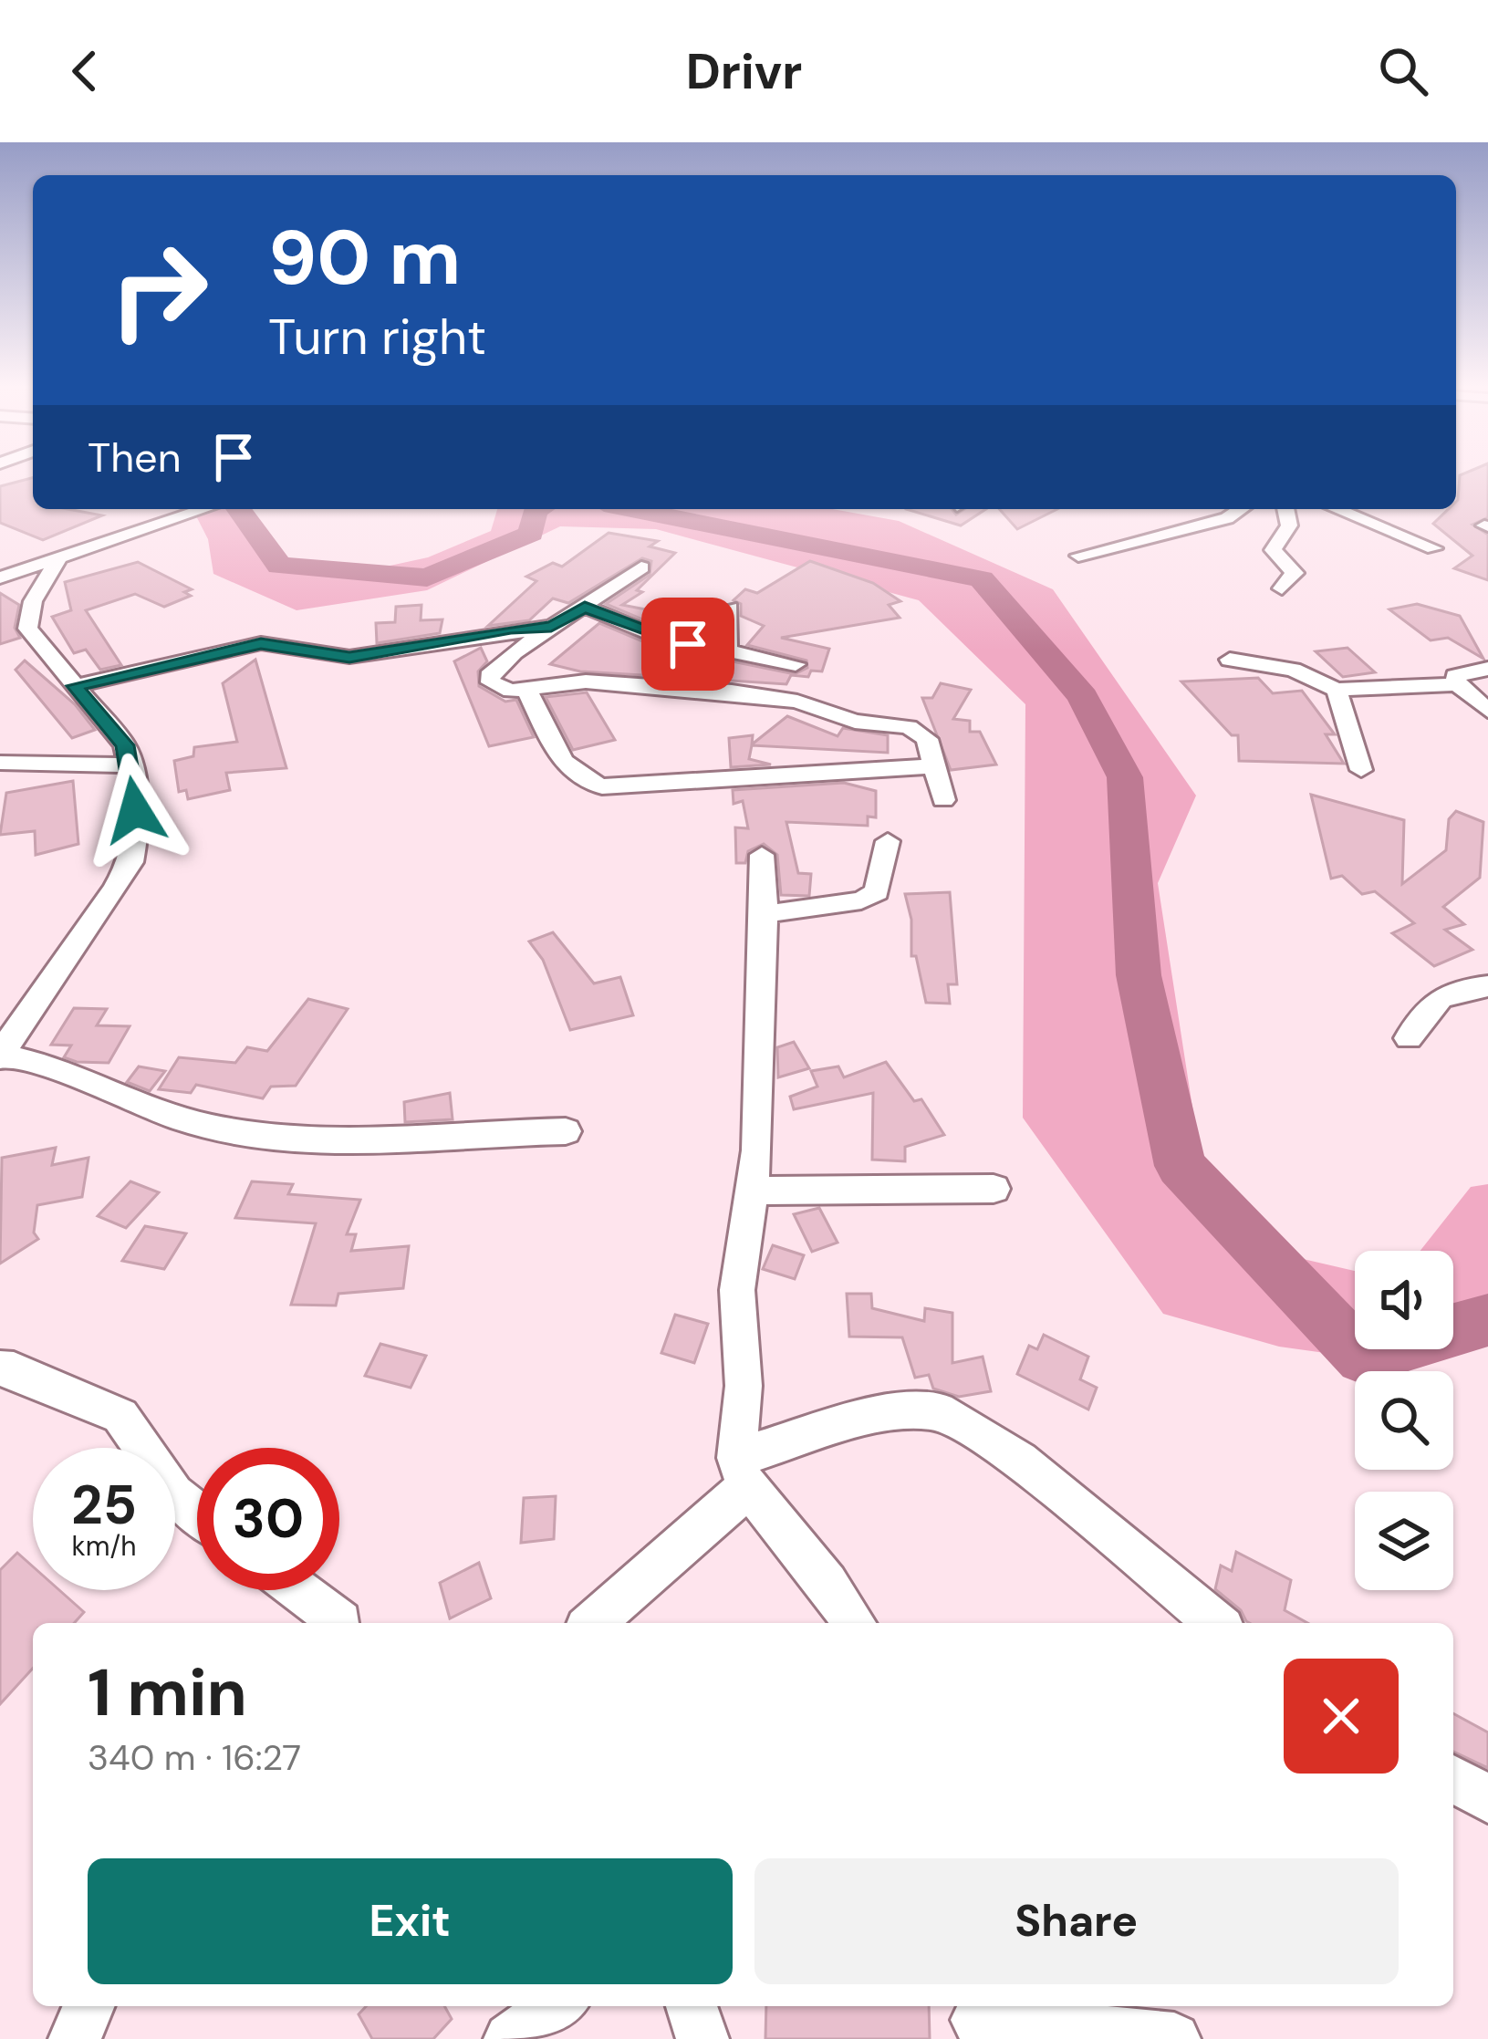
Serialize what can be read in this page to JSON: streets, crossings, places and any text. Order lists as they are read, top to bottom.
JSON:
{
  "page": {
    "header": "Drivr",
    "turn": ["90 m", "Turn right"],
    "then": "Then",
    "speed": "25 km/h",
    "limit": "30",
    "heading": ["1 min", "340 m · 16:27"],
    "buttons": ["Exit", "Share"]
  }
}
